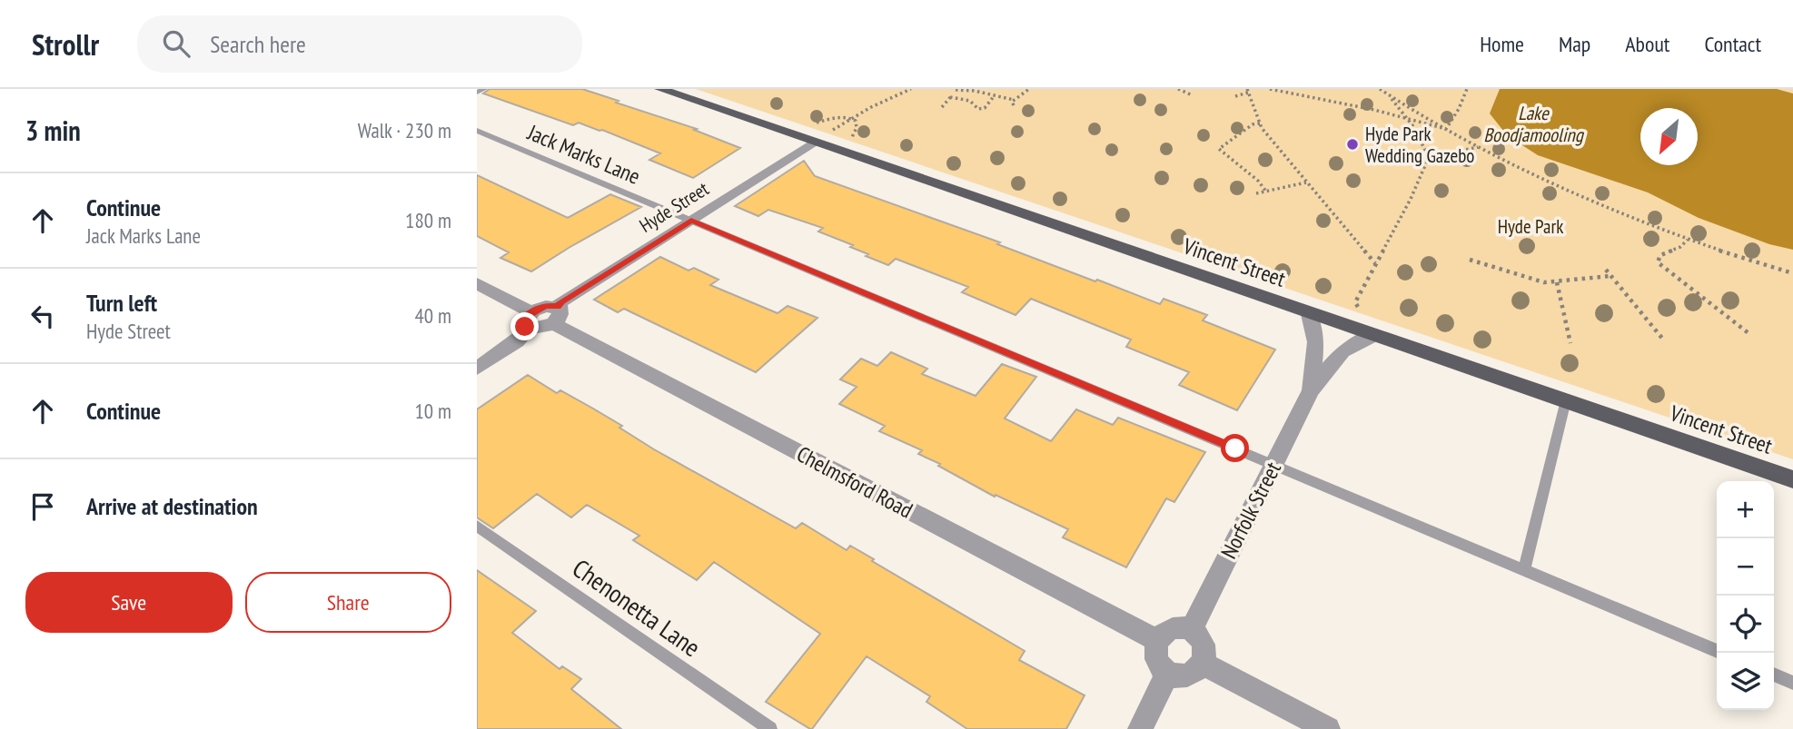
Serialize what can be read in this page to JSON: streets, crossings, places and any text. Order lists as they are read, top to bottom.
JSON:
{
  "streets": {
    "main road": ["Vincent Street"],
    "street": ["Hyde Street", "Chelmsford Road", "Norfolk Street"],
    "lane": ["Jack Marks Lane", "Chenonetta Lane"]
  },
  "crossings": [
    ["Jack Marks Lane", "Hyde Street"],
    ["Jack Marks Lane", "Norfolk Street"],
    ["Hyde Street", "Vincent Street"],
    ["Hyde Street", "Chelmsford Road"],
    ["Vincent Street", "Norfolk Street"],
    ["Chelmsford Road", "Norfolk Street"]
  ],
  "water": ["Lake Boodjamooling"],
  "parks": ["Hyde Park"],
  "places": ["Hyde Park Wedding Gazebo"],
  "north": "bottom left",
  "page": {
    "header": "Strollr",
    "search": "Search here",
    "nav": [
      "Home",
      "Map",
      "About",
      "Contact"
    ],
    "heading": ["3 min", "Walk · 230 m"],
    "list": [
      ["Continue", "Jack Marks Lane", "180 m"],
      ["Turn left", "Hyde Street", "40 m"],
      ["Continue", "10 m"],
      "Arrive at destination"
    ],
    "map_buttons": ["+", "−"],
    "buttons": ["Save", "Share"]
  }
}
